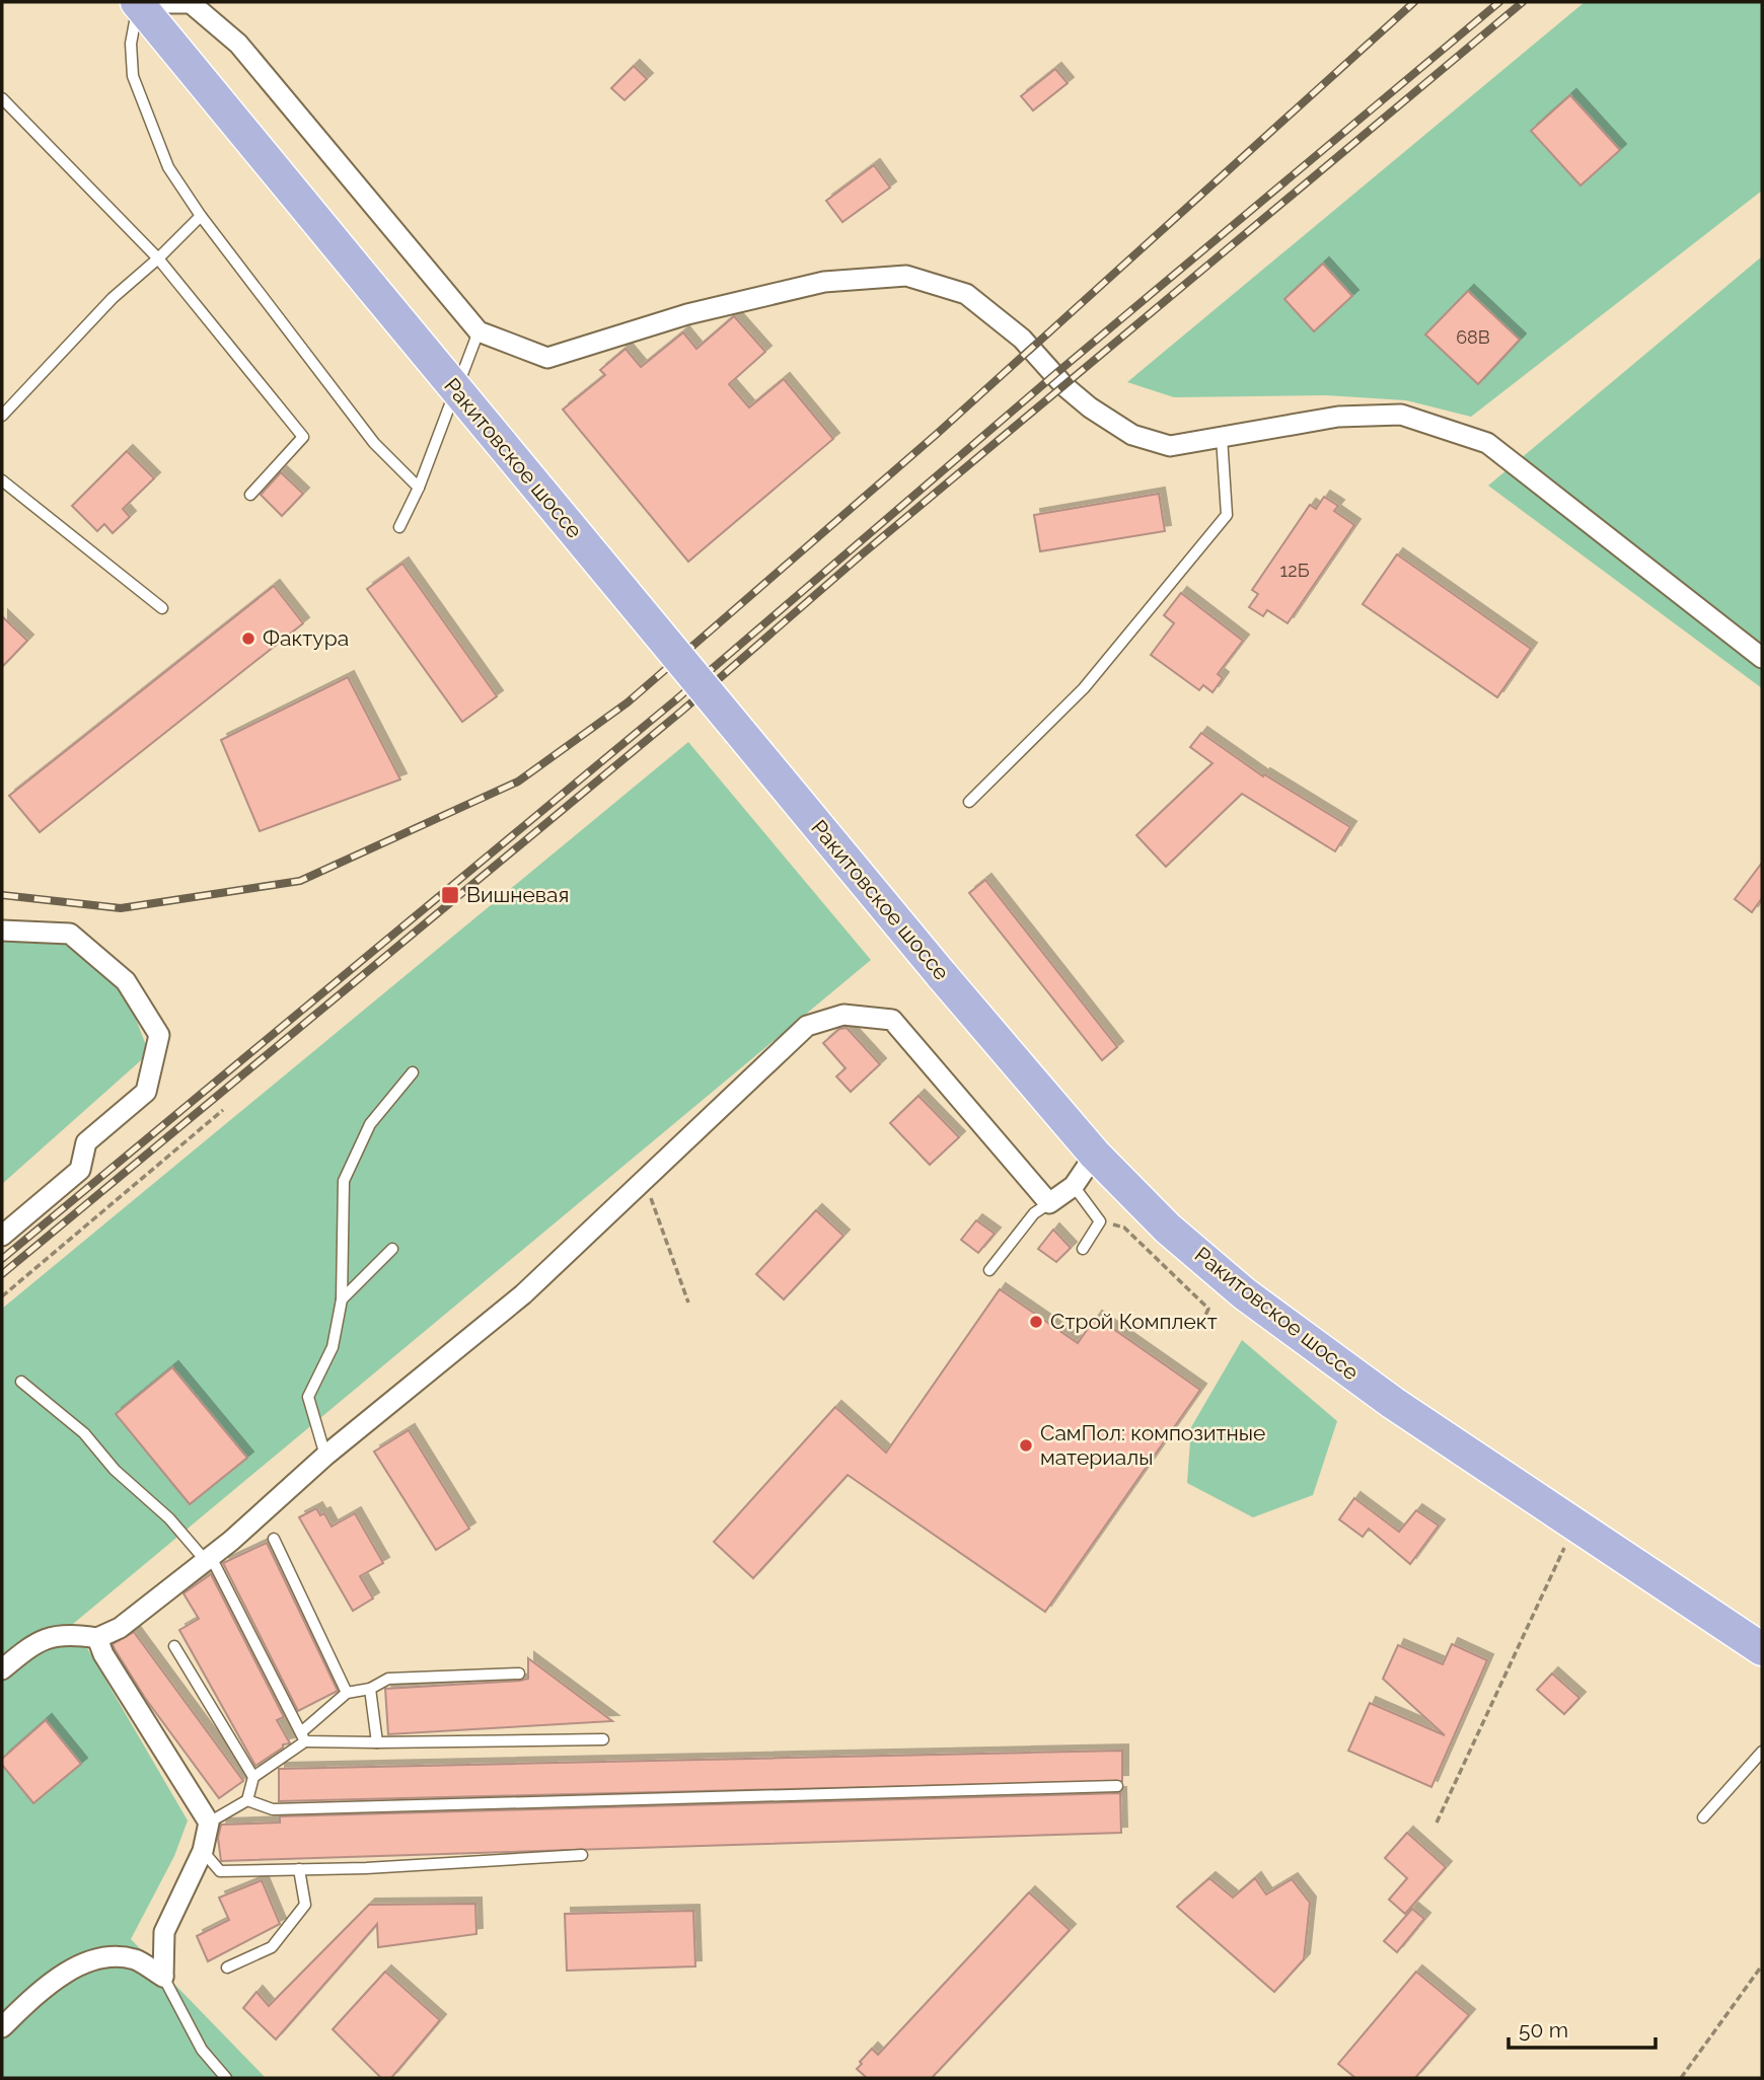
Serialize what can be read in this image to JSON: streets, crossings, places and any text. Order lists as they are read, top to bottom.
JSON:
{
  "streets": {
    "main road": ["Ракитовское шоссе"]
  },
  "places": {
    "other": ["Фактура", "Строй Комплект", "СамПол: композитные материалы"],
    "transit": ["Вишневая"]
  },
  "house_numbers": ["68В", "12Б"],
  "scale_bar": "50 m"
}
